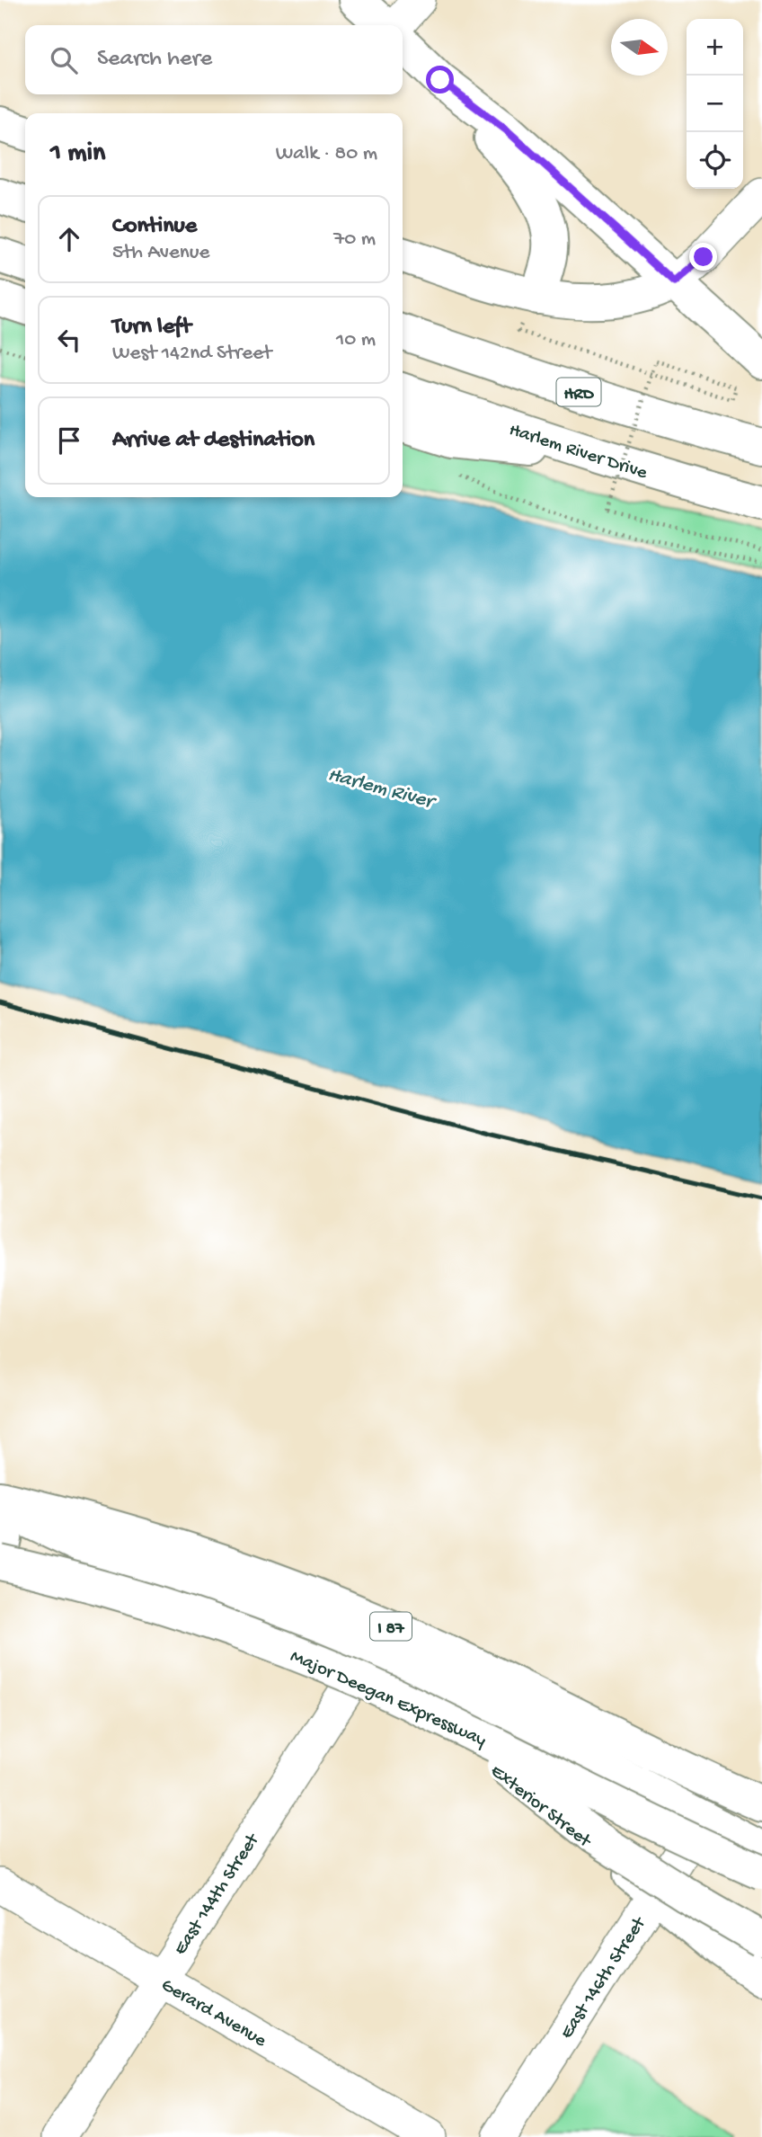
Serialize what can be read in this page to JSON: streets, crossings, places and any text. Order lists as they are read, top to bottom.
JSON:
{
  "streets": {
    "main road": [
      "HRD",
      "Harlem River Drive",
      "I 87",
      "Major Deegan Expressway",
      "Exterior Street"
    ],
    "street": ["East 144th Street", "East 146th Street", "Gerard Avenue"]
  },
  "crossings": [
    ["Major Deegan Expressway", "Exterior Street"],
    ["Exterior Street", "East 144th Street"],
    ["Exterior Street", "East 146th Street"],
    ["East 144th Street", "Gerard Avenue"]
  ],
  "water": ["Harlem River"],
  "north": "right",
  "page": {
    "map_buttons": ["+", "−"],
    "search": "Search here",
    "heading": ["1 min", "Walk · 80 m"],
    "list": [
      ["Continue", "5th Avenue", "70 m"],
      ["Turn left", "West 142nd Street", "10 m"],
      "Arrive at destination"
    ]
  }
}
